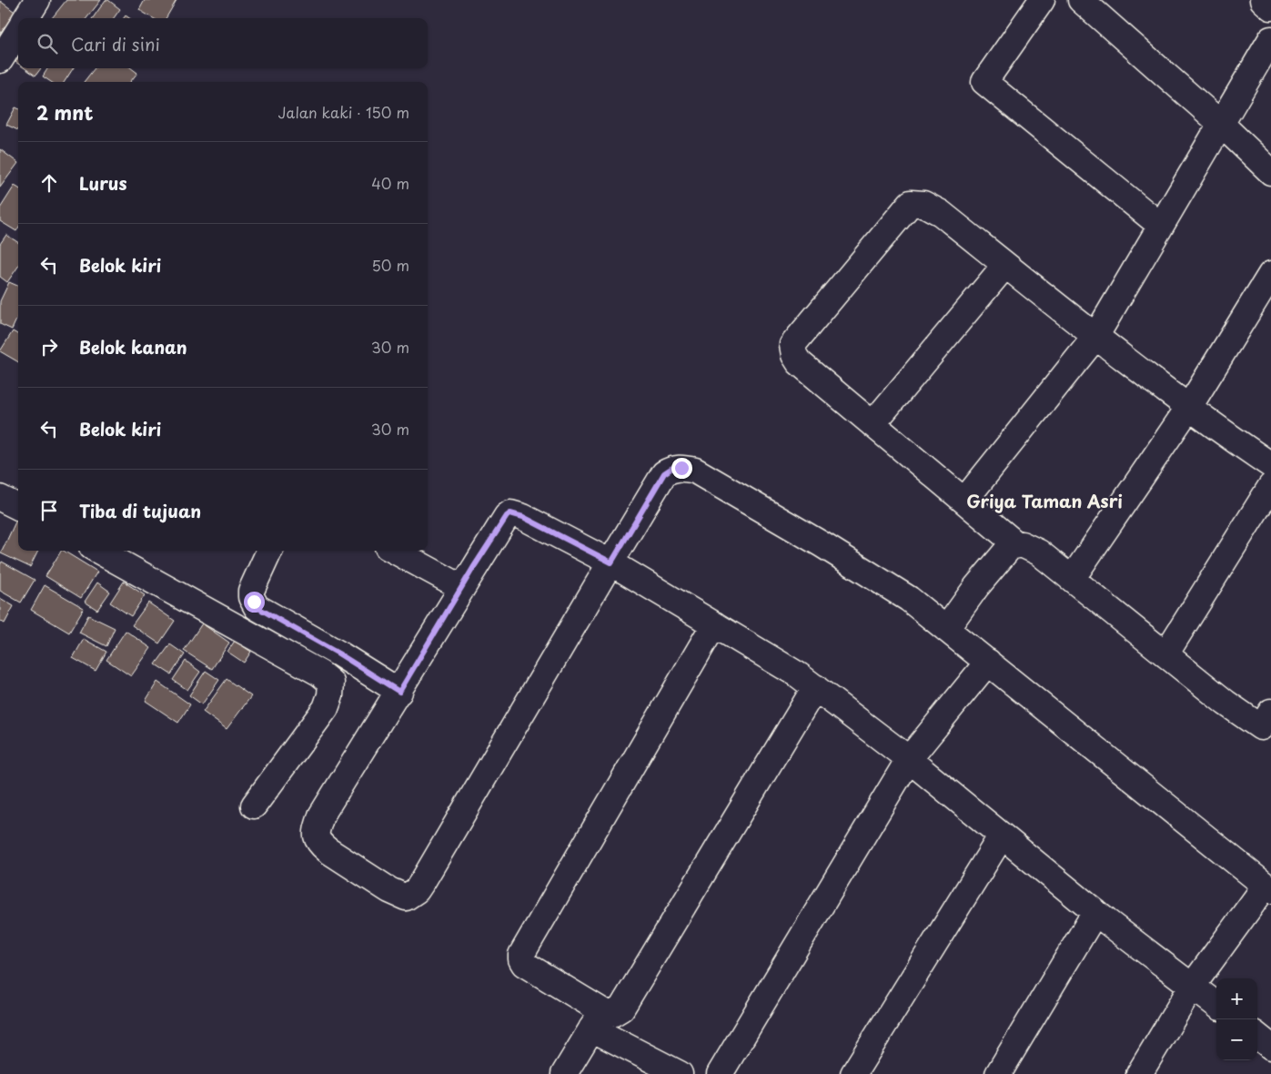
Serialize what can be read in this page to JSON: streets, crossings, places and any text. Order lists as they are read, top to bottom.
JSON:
{
  "districts": ["Griya Taman Asri"],
  "page": {
    "search": "Cari di sini",
    "heading": ["2 mnt", "Jalan kaki · 150 m"],
    "list": [
      ["Lurus", "40 m"],
      ["Belok kiri", "50 m"],
      ["Belok kanan", "30 m"],
      ["Belok kiri", "30 m"],
      "Tiba di tujuan"
    ],
    "map_buttons": ["+", "−"]
  }
}
